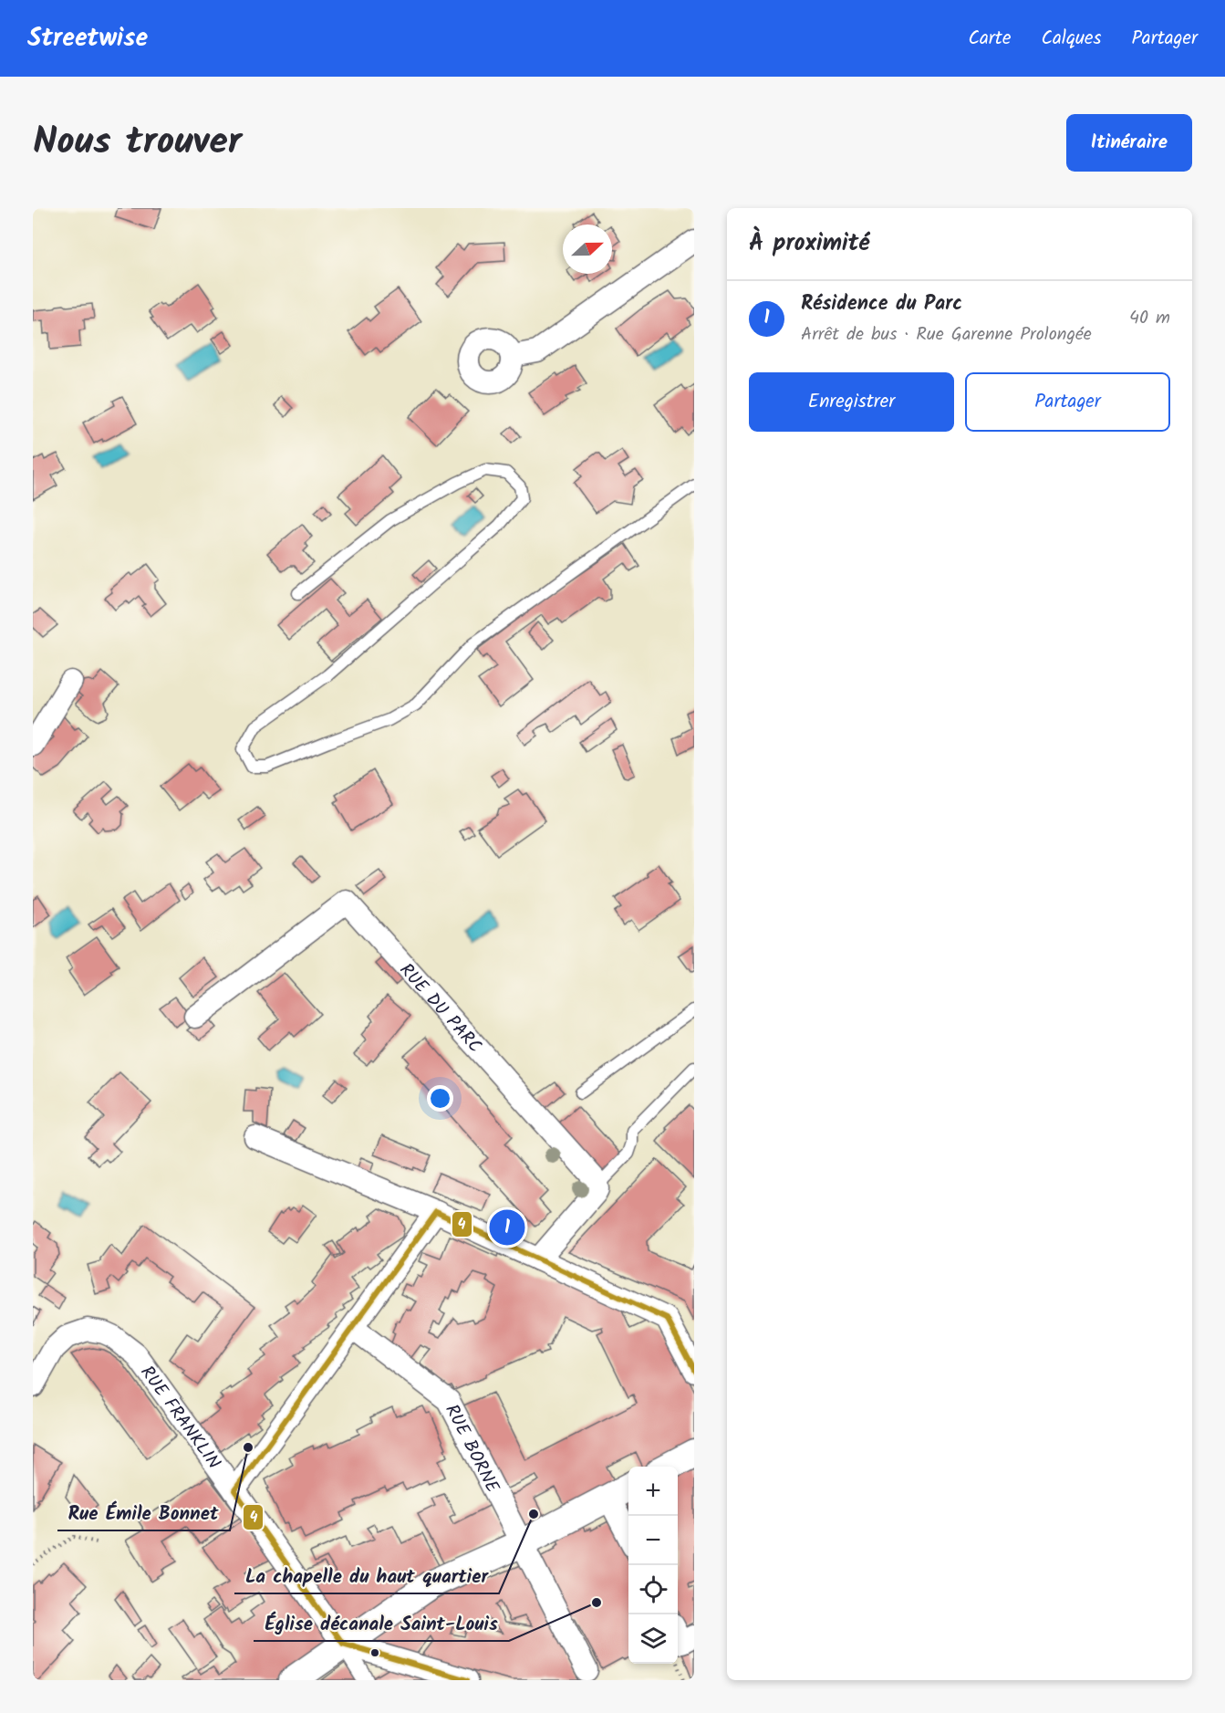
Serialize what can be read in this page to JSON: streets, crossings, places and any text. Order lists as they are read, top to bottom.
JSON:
{
  "streets": {
    "street": ["RUE DU PARC", "RUE FRANKLIN", "RUE BORNE"]
  },
  "places": ["Rue Émile Bonnet", "La chapelle du haut quartier", "Église décanale Saint-Louis"],
  "lines": ["transit line 4"],
  "north": "right",
  "page": {
    "header": "Streetwise",
    "nav": ["Carte", "Calques", "Partager"],
    "title": "Nous trouver",
    "buttons": [
      "Itinéraire",
      ["Enregistrer", "Partager"]
    ],
    "heading": "À proximité",
    "list": [
      {
        "mark": "1",
        "name": "Résidence du Parc",
        "note": "Arrêt de bus · Rue Garenne Prolongée",
        "value": "40 m"
      }
    ],
    "pins": "1",
    "map_buttons": ["+", "−"]
  }
}
